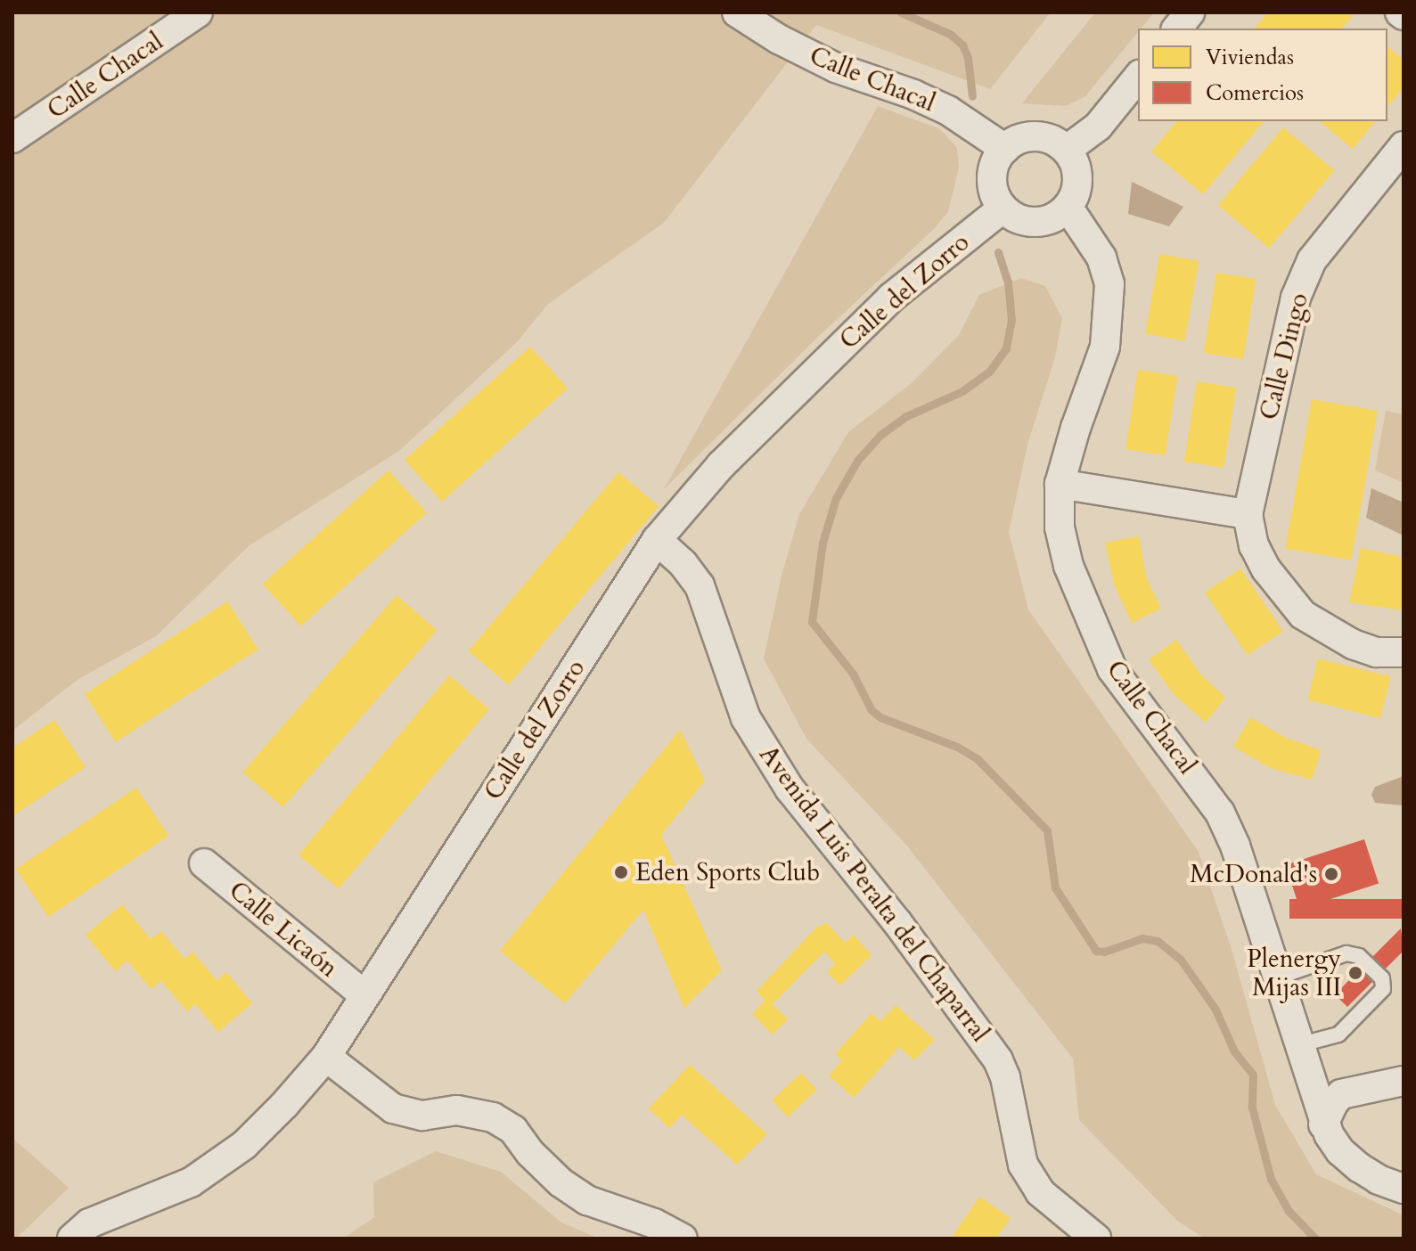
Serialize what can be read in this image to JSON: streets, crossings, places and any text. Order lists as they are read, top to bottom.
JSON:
{
  "streets": {
    "street": [
      "Calle Chacal",
      "Calle del Zorro",
      "Calle Dingo",
      "Avenida Luis Peralta del Chaparral",
      "Calle Licaón"
    ]
  },
  "crossings": [
    ["Calle Chacal", "Calle del Zorro"],
    ["Calle del Zorro", "Avenida Luis Peralta del Chaparral"],
    ["Calle del Zorro", "Calle Licaón"]
  ],
  "places": ["Eden Sports Club", "McDonald's", "Plenergy Mijas III"],
  "legend": ["Viviendas", "Comercios"]
}
